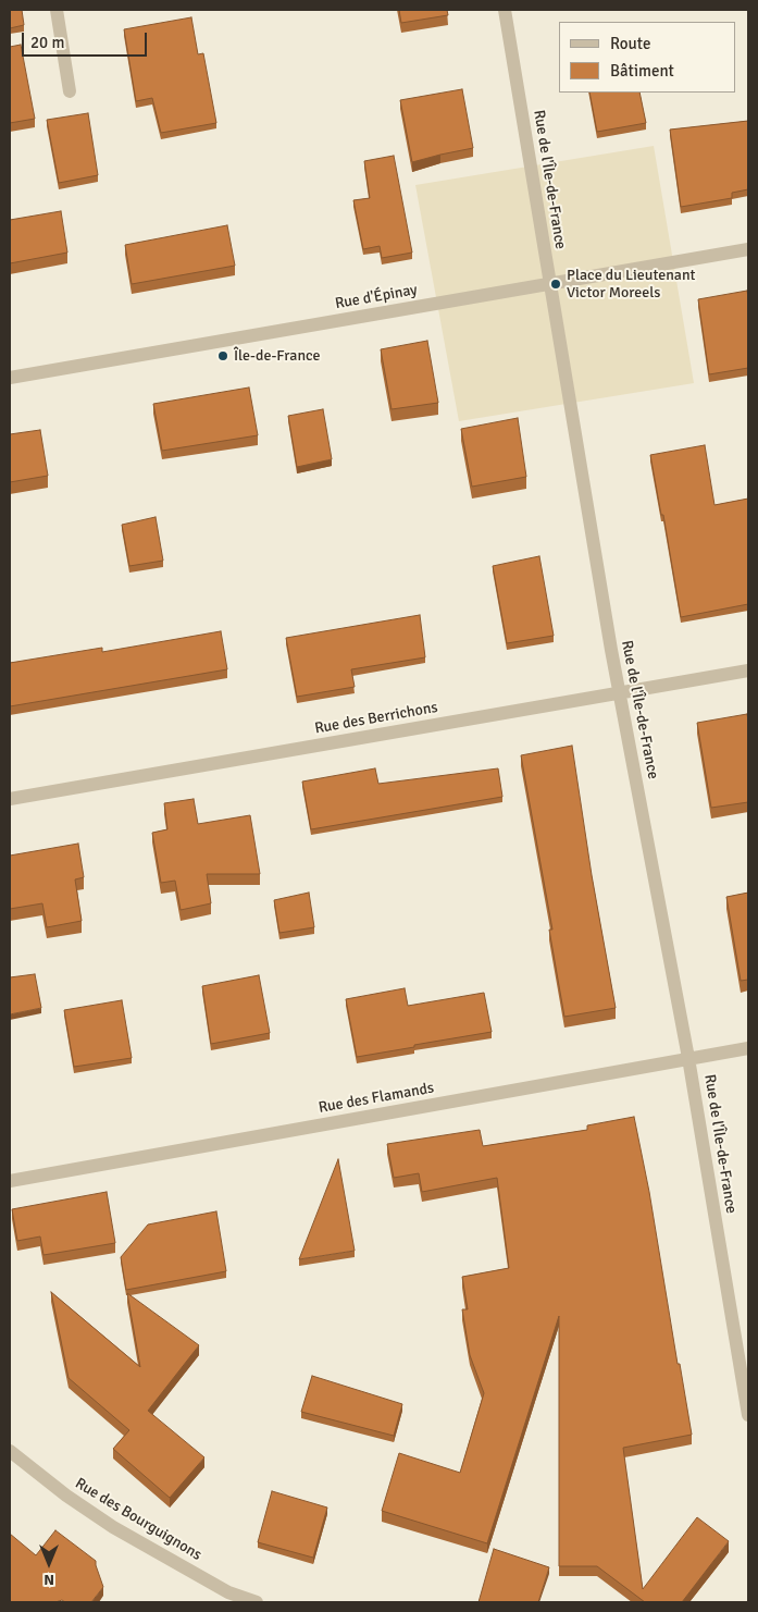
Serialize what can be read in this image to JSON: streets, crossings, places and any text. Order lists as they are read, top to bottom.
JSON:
{
  "streets": {
    "street": [
      "Rue de l'Île-de-France",
      "Rue d'Épinay",
      "Rue des Berrichons",
      "Rue des Flamands",
      "Rue des Bourguignons"
    ]
  },
  "crossings": [
    ["Rue de l'Île-de-France", "Rue d'Épinay"],
    ["Rue de l'Île-de-France", "Rue des Berrichons"],
    ["Rue de l'Île-de-France", "Rue des Flamands"]
  ],
  "places": ["Place du Lieutenant Victor Moreels", "Île-de-France"],
  "legend": ["Route", "Bâtiment"],
  "scale_bar": "20 m",
  "north": "bottom"
}
